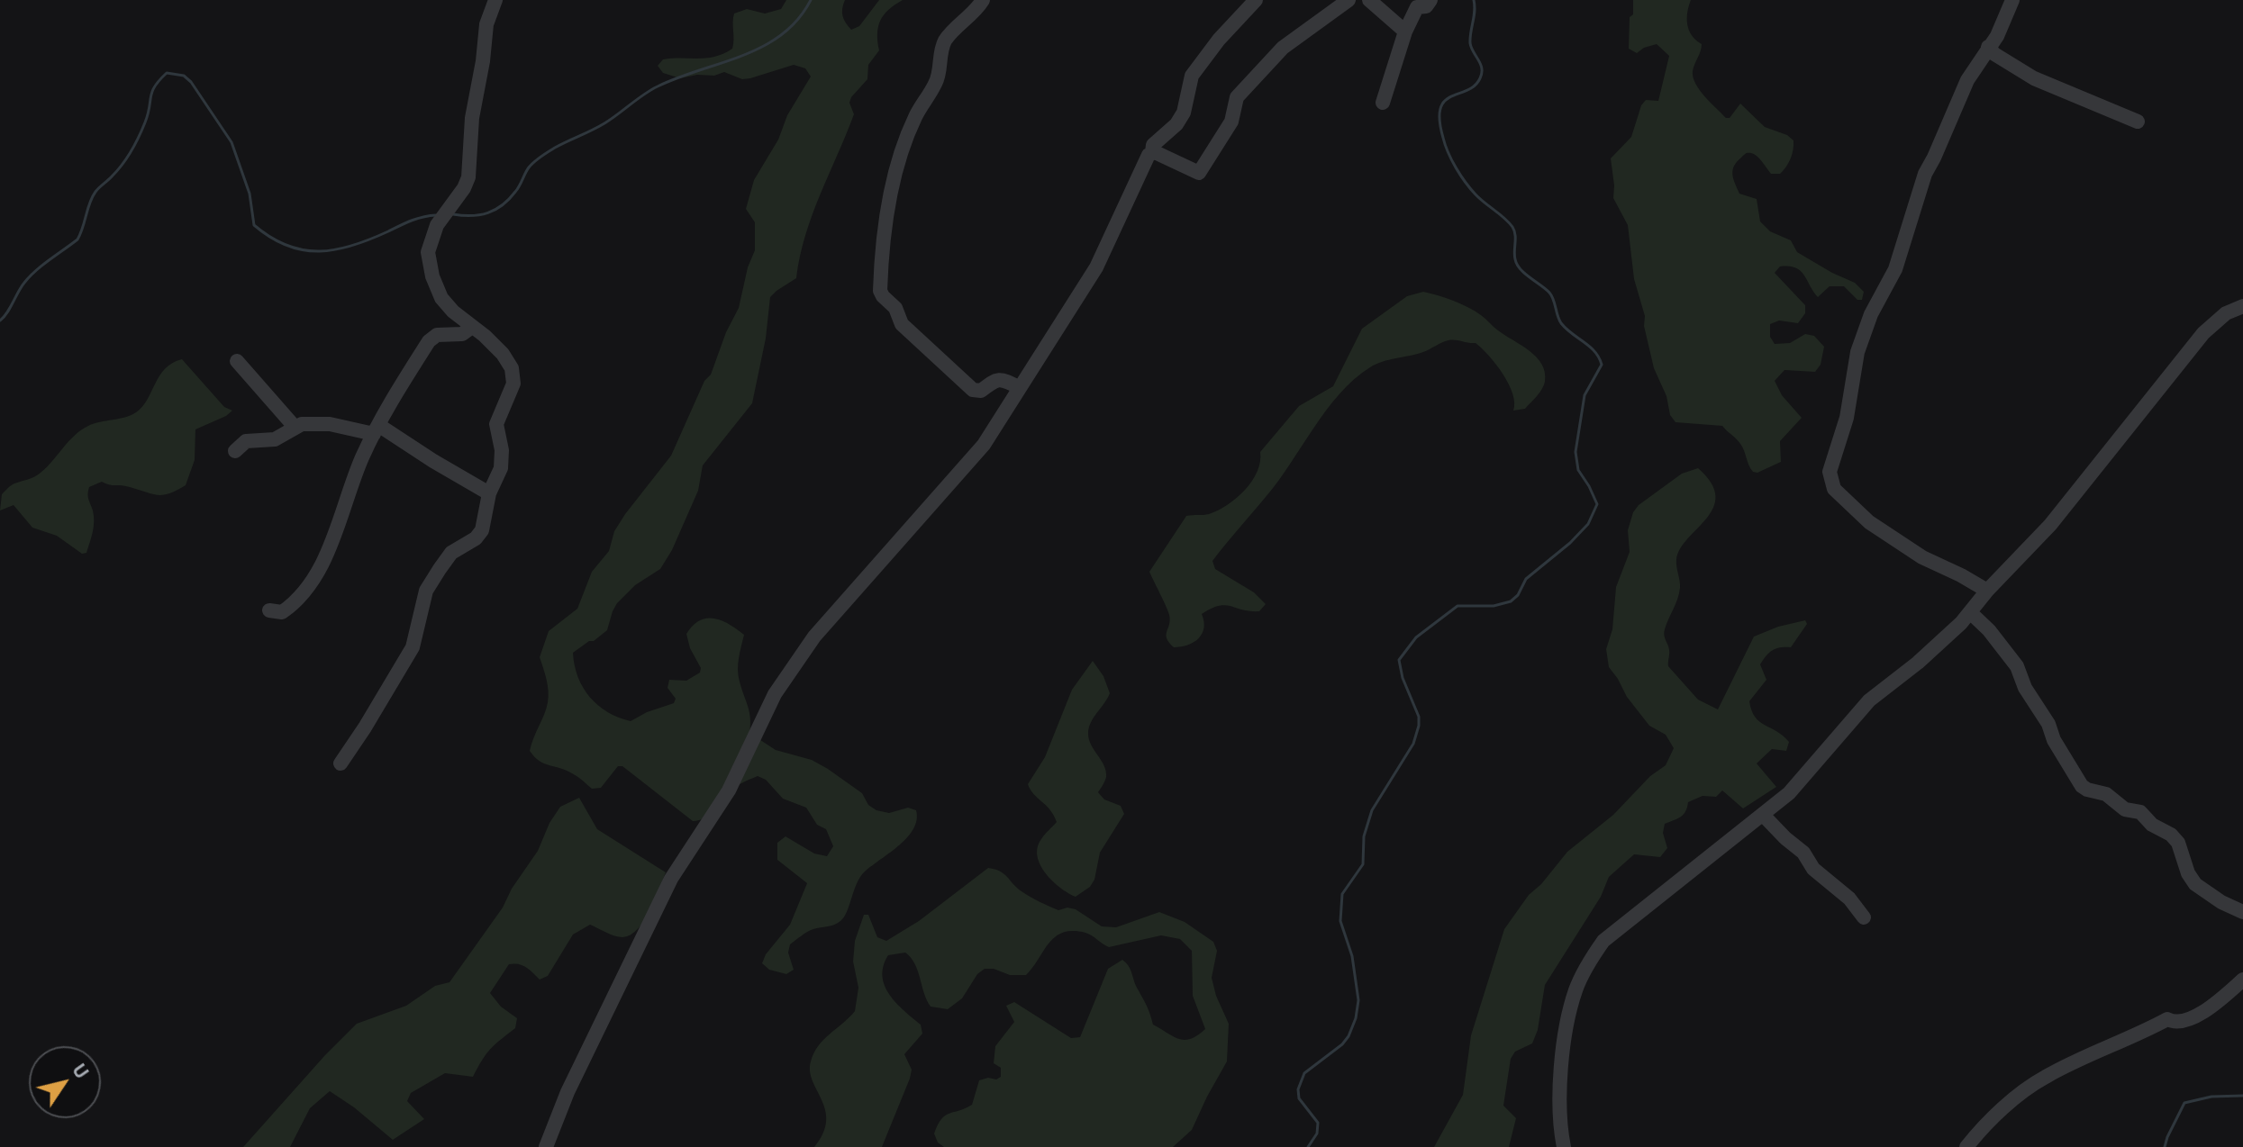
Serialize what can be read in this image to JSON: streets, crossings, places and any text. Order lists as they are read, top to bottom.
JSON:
{
  "north": "top right"
}
